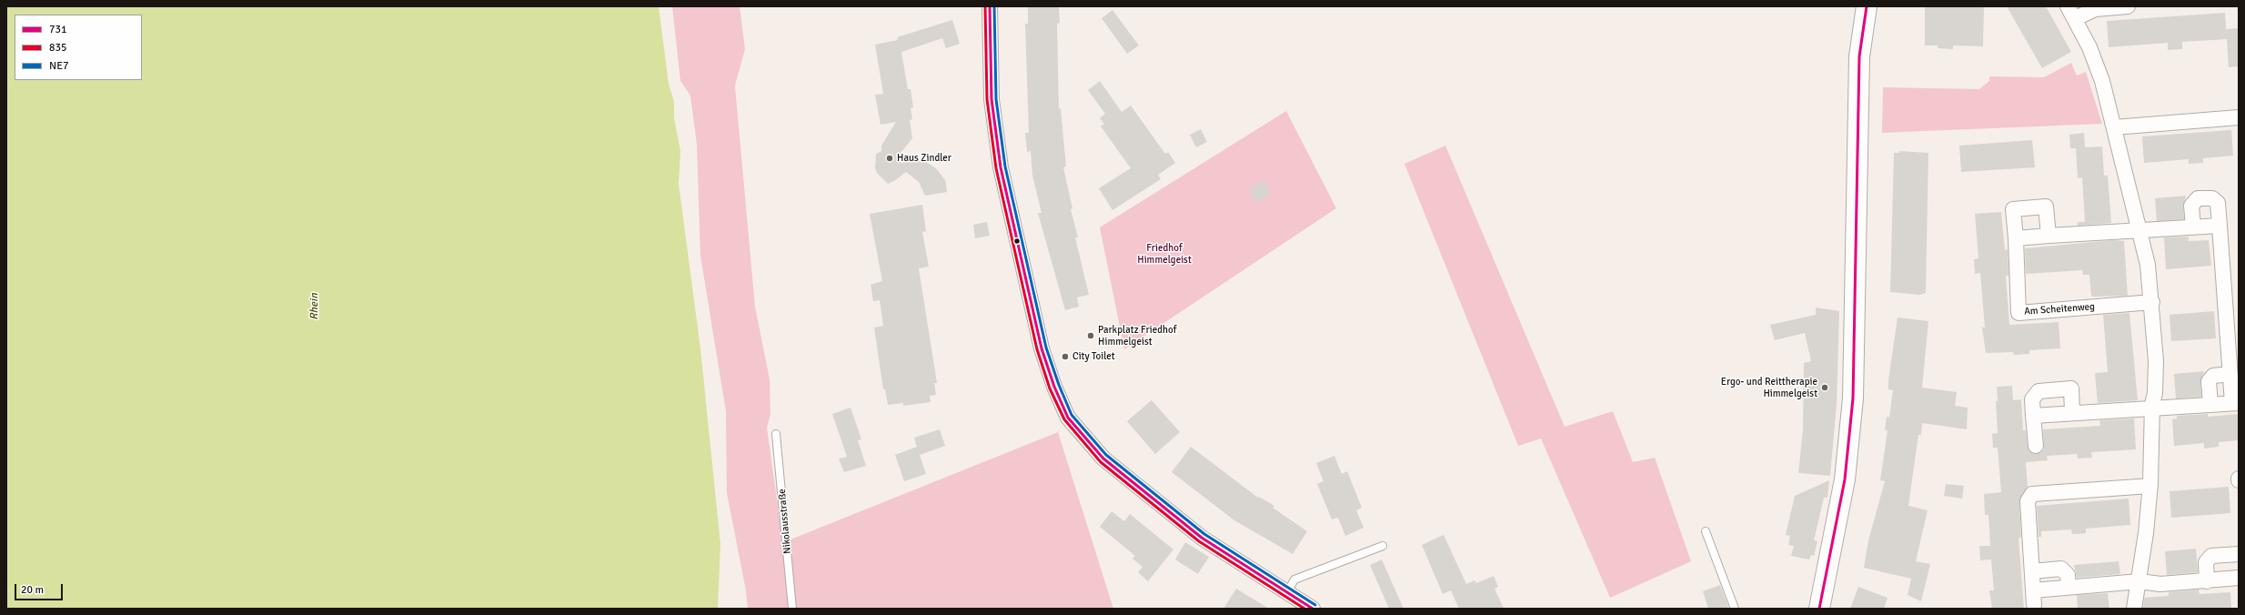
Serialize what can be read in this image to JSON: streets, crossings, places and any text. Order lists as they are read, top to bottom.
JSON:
{
  "streets": {
    "street": ["Am Scheitenweg"],
    "lane": ["Nikolausstraße"]
  },
  "water": ["Rhein"],
  "parks": ["Friedhof Himmelgeist"],
  "places": [
    "Haus Zindler",
    "Parkplatz Friedhof Himmelgeist",
    "City Toilet",
    "Ergo- und Reittherapie Himmelgeist"
  ],
  "lines": ["transit line 731", "transit line 835", "transit line NE7"],
  "legend": ["731", "835", "NE7"],
  "scale_bar": "20 m"
}
